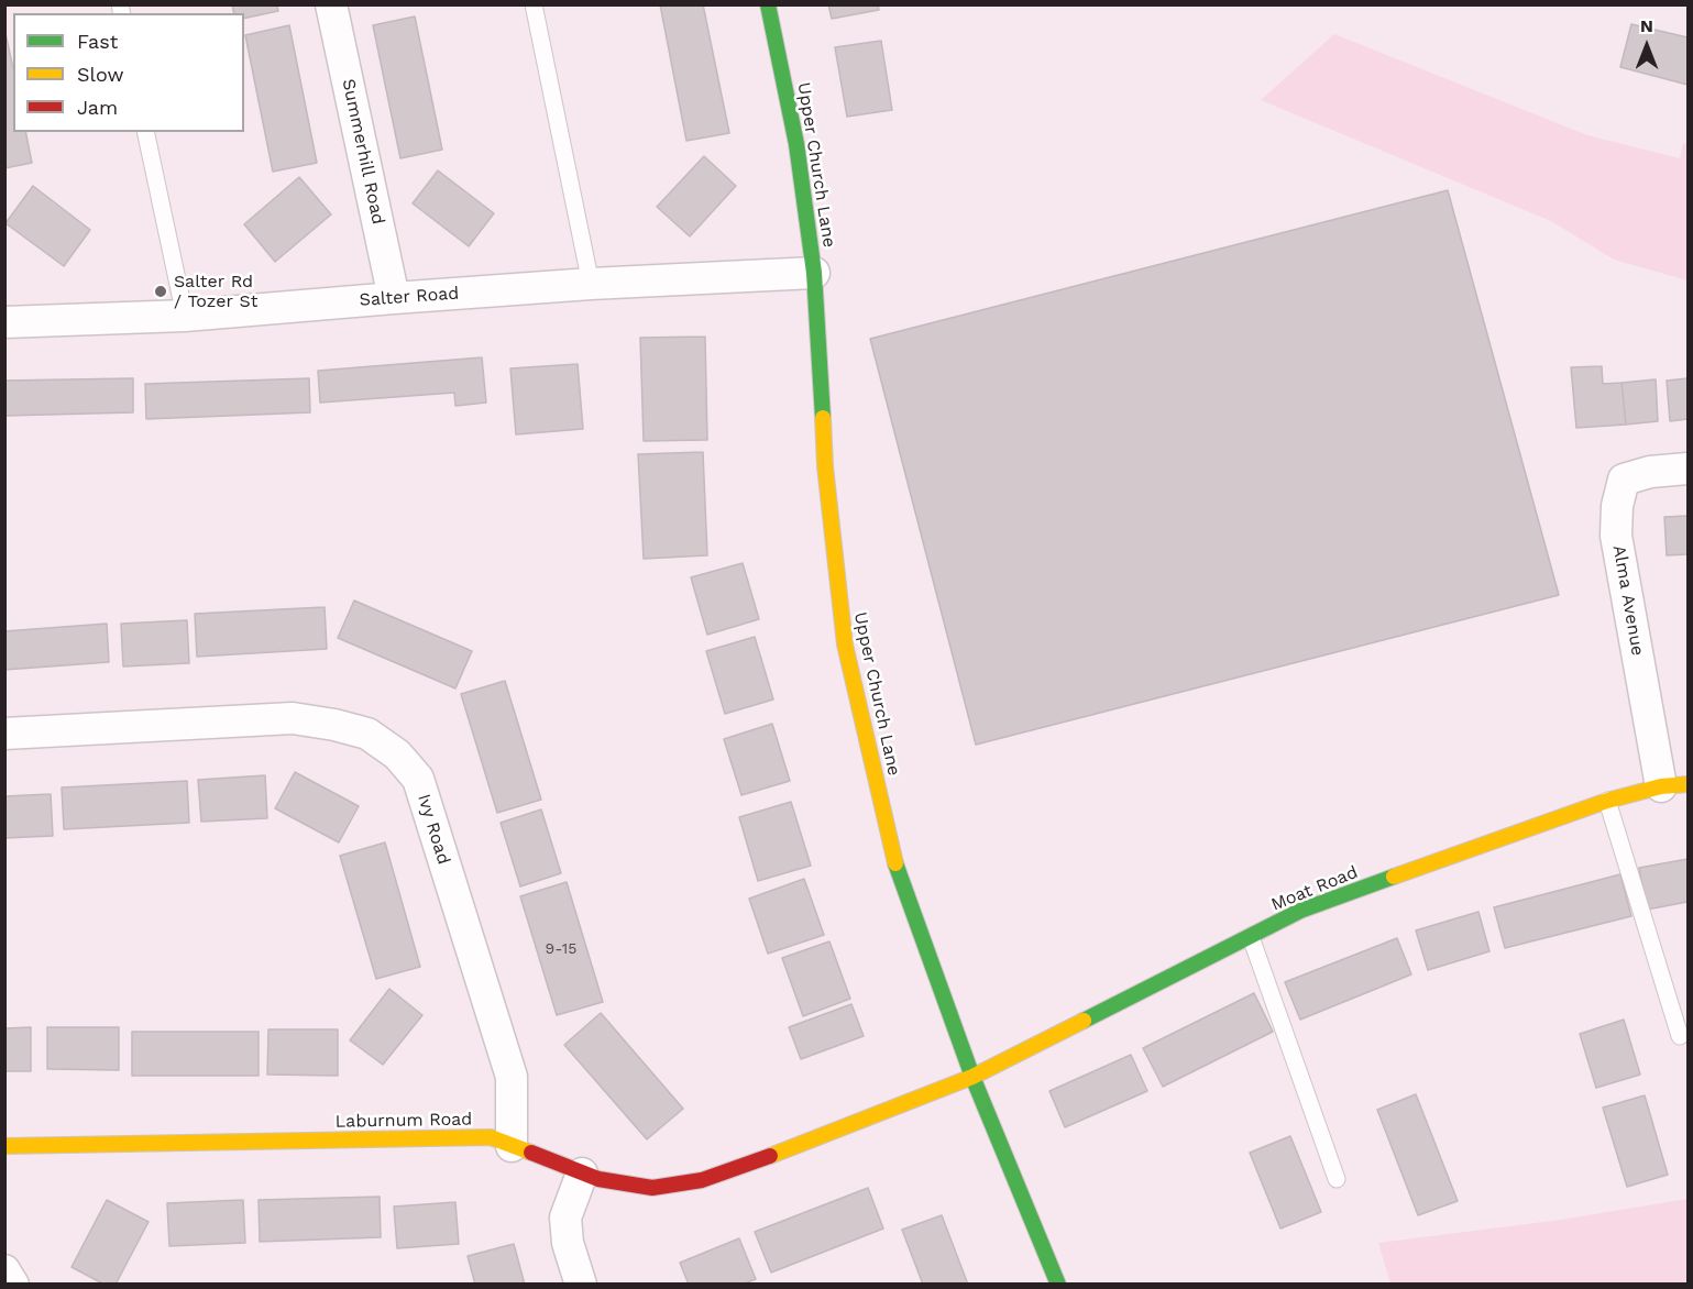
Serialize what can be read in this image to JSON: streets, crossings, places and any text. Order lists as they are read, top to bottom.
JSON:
{
  "streets": {
    "street": [
      "Summerhill Road",
      "Upper Church Lane",
      "Salter Road",
      "Alma Avenue",
      "Ivy Road",
      "Moat Road",
      "Laburnum Road"
    ]
  },
  "crossings": [
    ["Summerhill Road", "Salter Road"],
    ["Upper Church Lane", "Salter Road"],
    ["Upper Church Lane", "Moat Road"],
    ["Upper Church Lane", "Laburnum Road"],
    ["Alma Avenue", "Moat Road"],
    ["Ivy Road", "Laburnum Road"],
    ["Moat Road", "Laburnum Road"]
  ],
  "places": ["Salter Rd / Tozer St"],
  "house_numbers": ["9-15"],
  "legend": ["Fast", "Slow", "Jam"],
  "north": "top"
}
